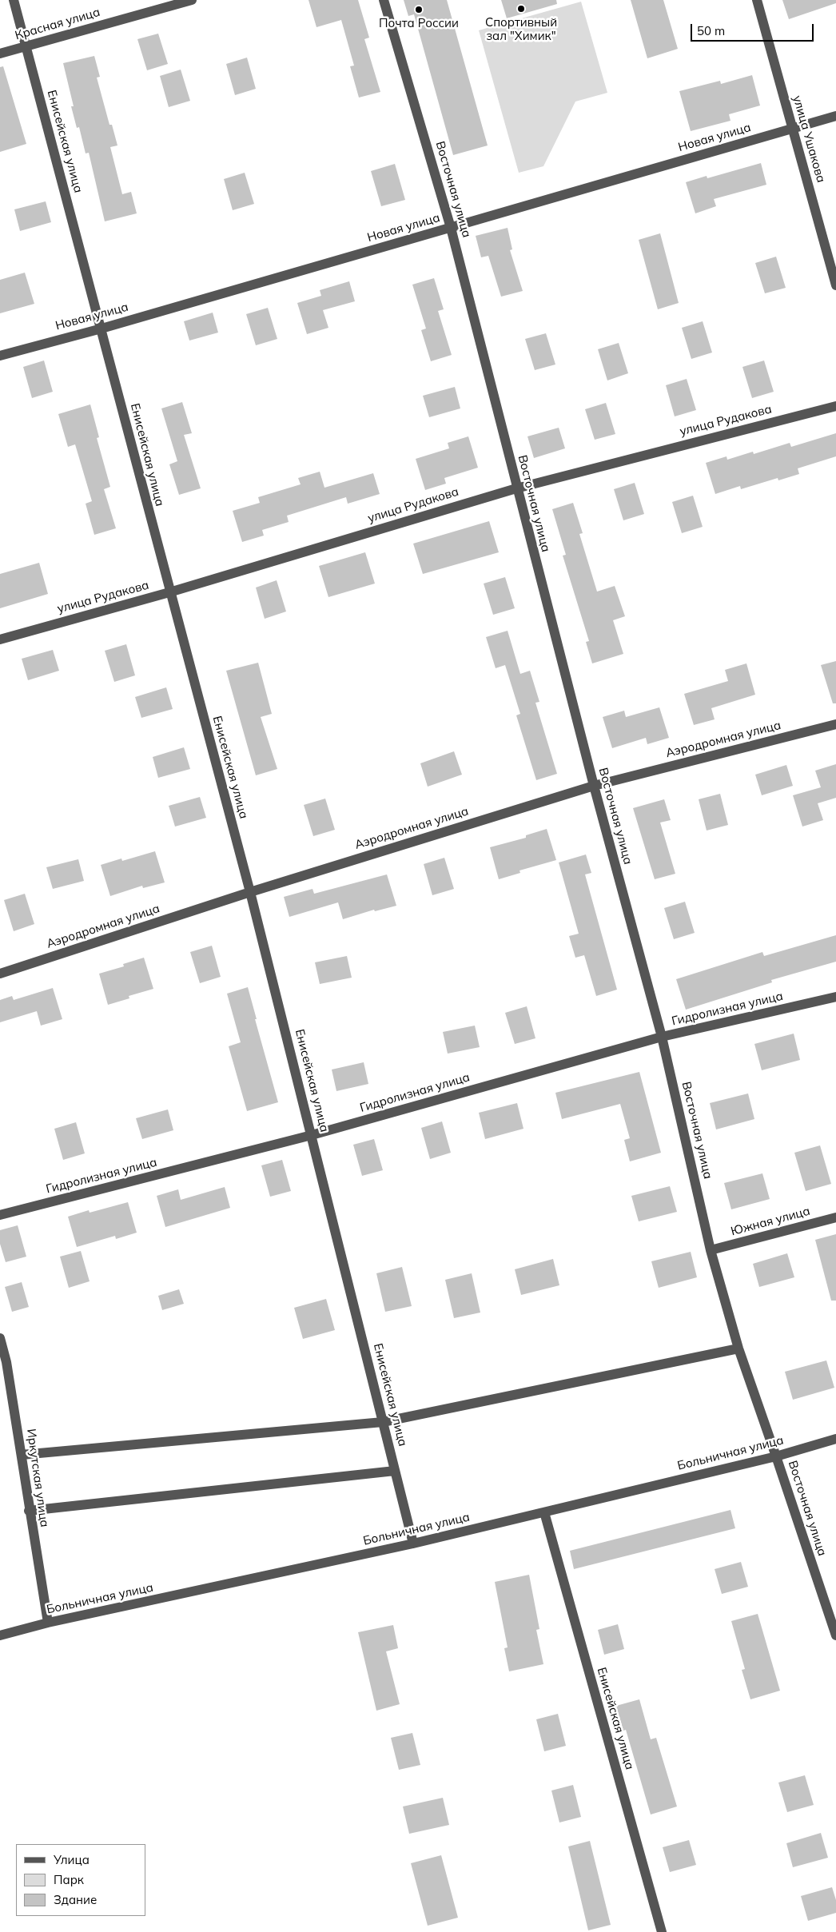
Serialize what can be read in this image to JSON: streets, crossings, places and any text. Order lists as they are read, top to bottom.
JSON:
{
  "streets": {
    "street": [
      "Красная улица",
      "Новая улица",
      "улица Ушакова",
      "Енисейская улица",
      "Восточная улица",
      "улица Рудакова",
      "Аэродромная улица",
      "Гидролизная улица",
      "Южная улица",
      "Больничная улица",
      "Иркутская улица"
    ]
  },
  "crossings": [
    ["Красная улица", "Енисейская улица"],
    ["Новая улица", "улица Ушакова"],
    ["Новая улица", "Енисейская улица"],
    ["Новая улица", "Восточная улица"],
    ["Енисейская улица", "улица Рудакова"],
    ["Енисейская улица", "Аэродромная улица"],
    ["Енисейская улица", "Гидролизная улица"],
    ["Енисейская улица", "Больничная улица"],
    ["Восточная улица", "улица Рудакова"],
    ["Восточная улица", "Аэродромная улица"],
    ["Восточная улица", "Гидролизная улица"],
    ["Восточная улица", "Южная улица"],
    ["Восточная улица", "Больничная улица"],
    ["Больничная улица", "Иркутская улица"]
  ],
  "places": ["Спортивный зал \"Химик\"", "Почта России"],
  "legend": ["Улица", "Парк", "Здание"],
  "scale_bar": "50 m"
}
